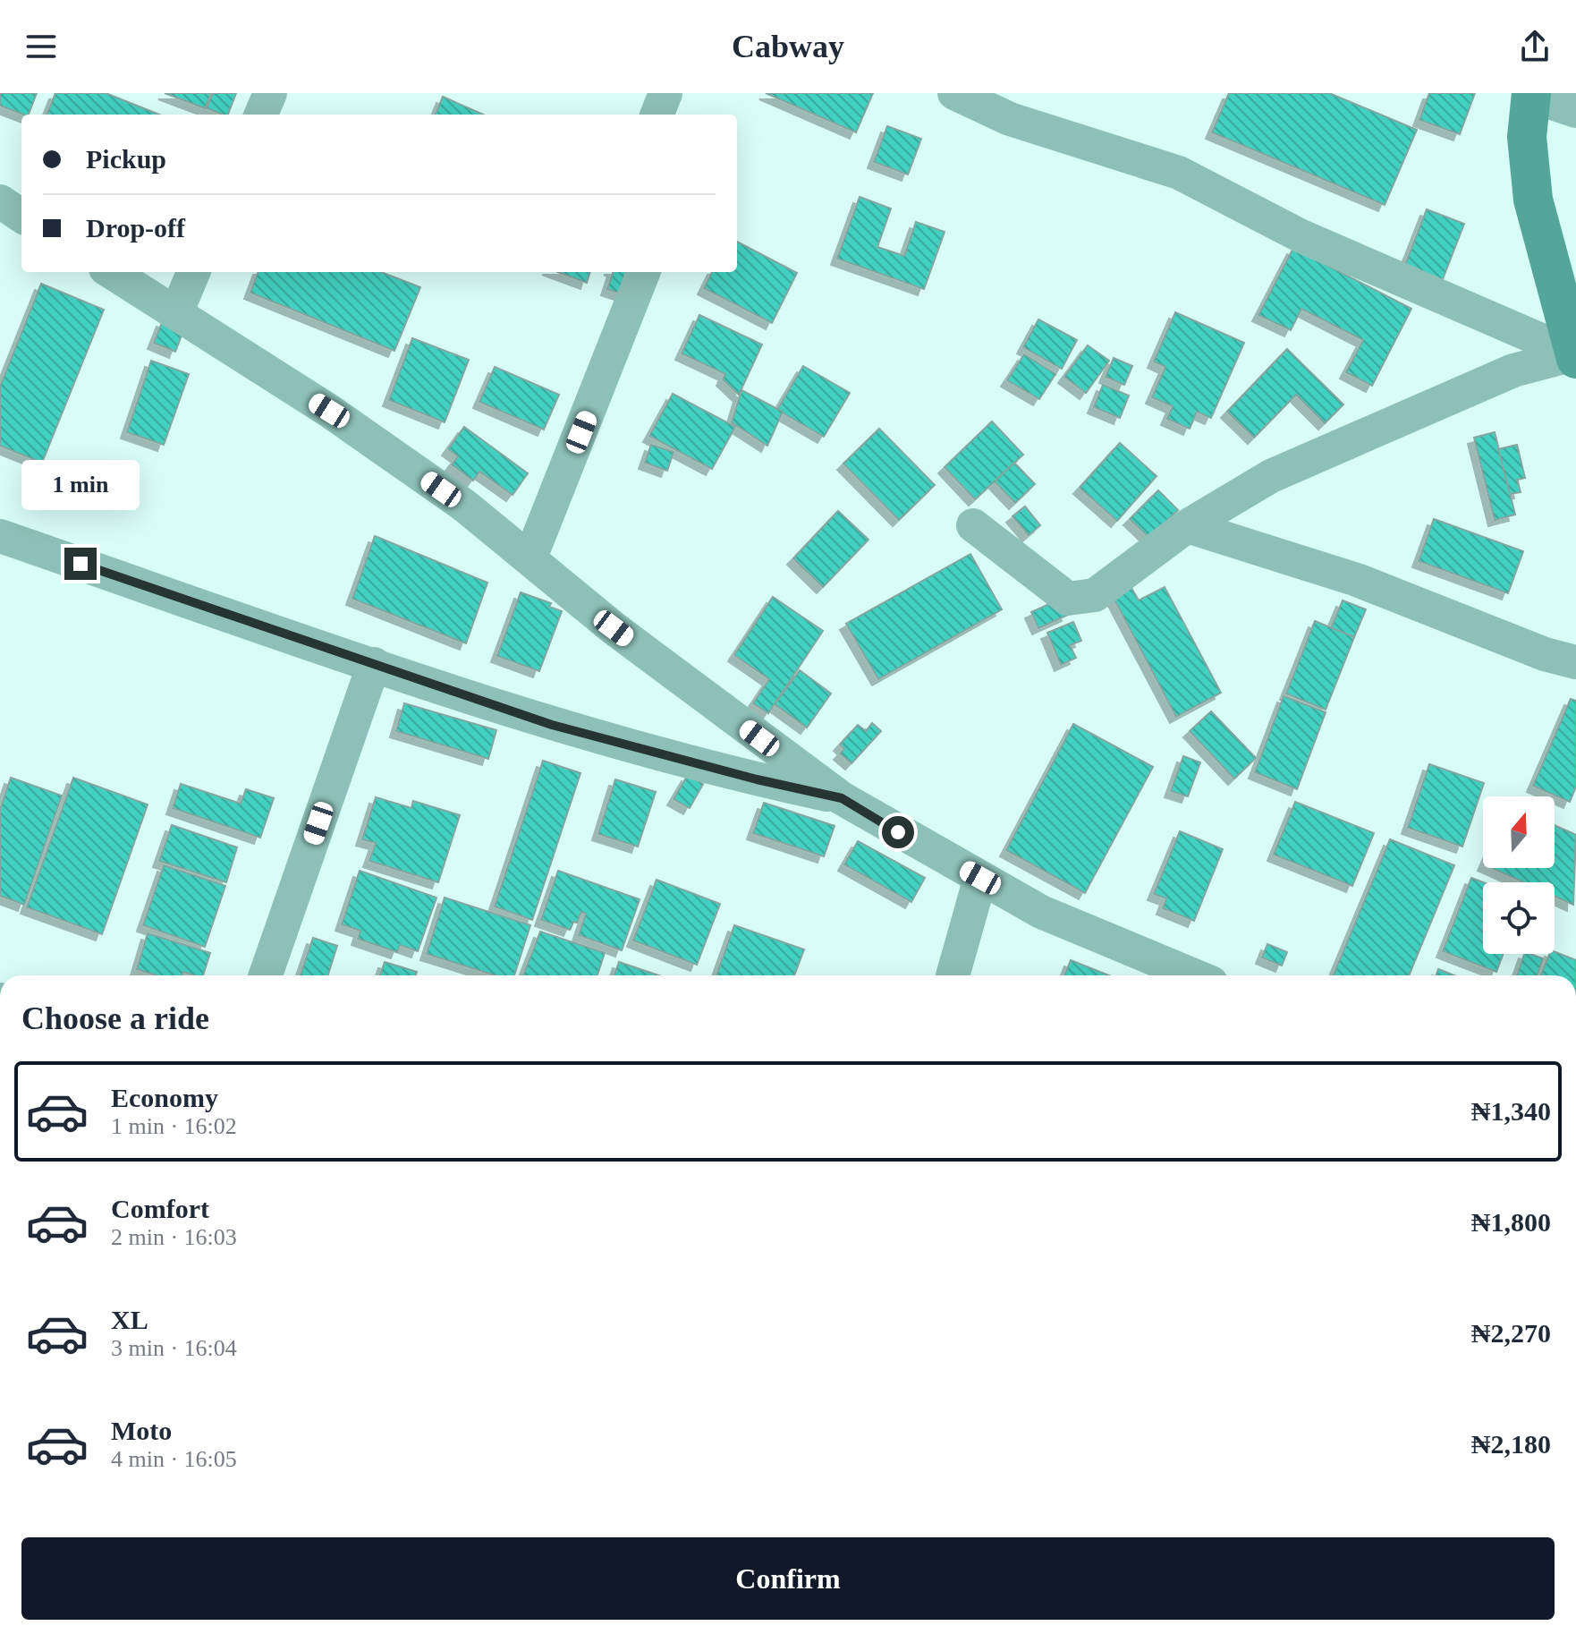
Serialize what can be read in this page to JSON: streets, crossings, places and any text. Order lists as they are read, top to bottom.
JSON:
{
  "north": "top",
  "page": {
    "header": "Cabway",
    "banner": ["Pickup", "Drop-off"],
    "bubble": "1 min",
    "heading": "Choose a ride",
    "list": [
      {
        "name": "Economy",
        "note": "1 min · 16:02",
        "value": "₦1,340"
      },
      {
        "name": "Comfort",
        "note": "2 min · 16:03",
        "value": "₦1,800"
      },
      {
        "name": "XL",
        "note": "3 min · 16:04",
        "value": "₦2,270"
      },
      {
        "name": "Moto",
        "note": "4 min · 16:05",
        "value": "₦2,180"
      }
    ],
    "buttons": "Confirm"
  }
}
